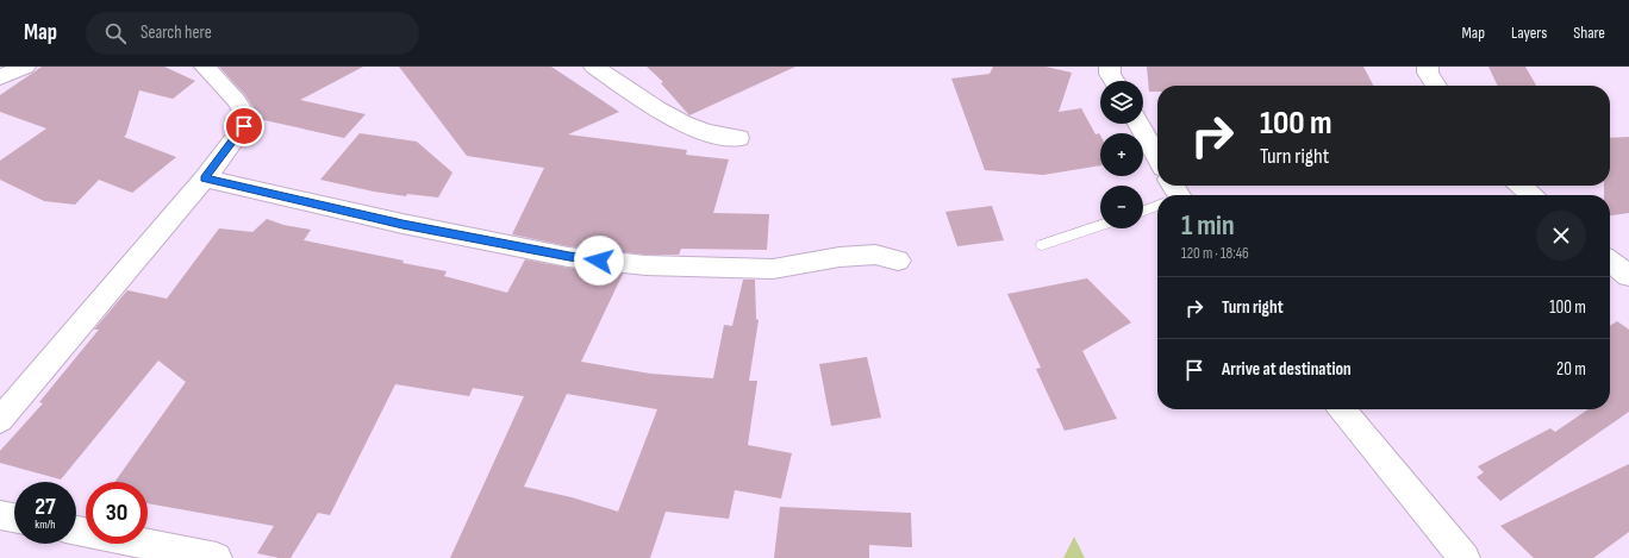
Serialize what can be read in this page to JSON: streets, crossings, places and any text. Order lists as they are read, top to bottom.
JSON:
{
  "page": {
    "header": "Map",
    "search": "Search here",
    "nav": ["Map", "Layers", "Share"],
    "map_buttons": ["+", "−"],
    "turn": ["100 m", "Turn right"],
    "heading": ["1 min", "120 m · 18:46"],
    "list": [
      {
        "name": "Turn right",
        "value": "100 m"
      },
      {
        "name": "Arrive at destination",
        "value": "20 m"
      }
    ],
    "speed": "27 km/h",
    "limit": "30"
  }
}
